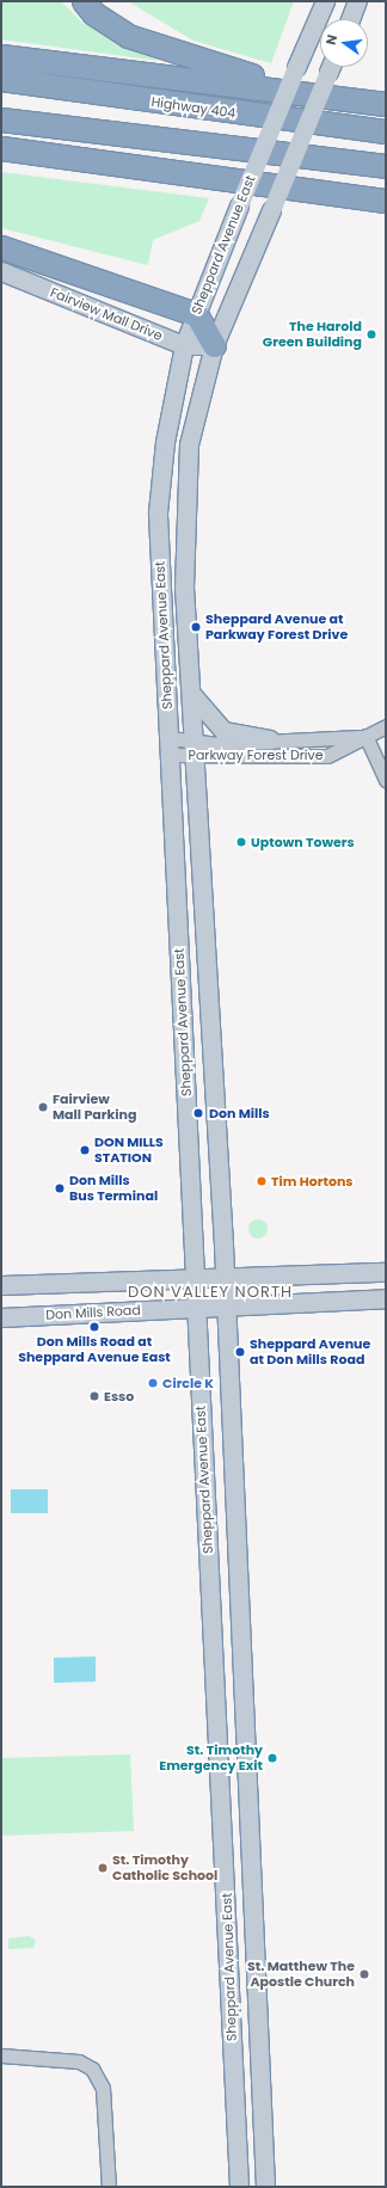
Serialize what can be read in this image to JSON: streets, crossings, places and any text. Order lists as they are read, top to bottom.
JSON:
{
  "streets": {
    "highway": ["Highway 404"],
    "main road": ["Sheppard Avenue East", "Fairview Mall Drive", "Don Mills Road"],
    "street": ["Parkway Forest Drive"]
  },
  "crossings": [
    ["Sheppard Avenue East", "Fairview Mall Drive"],
    ["Sheppard Avenue East", "Parkway Forest Drive"],
    ["Sheppard Avenue East", "Don Mills Road"]
  ],
  "districts": ["DON VALLEY NORTH"],
  "places": [
    "The Harold Green Building",
    "Sheppard Avenue at Parkway Forest Drive",
    "Uptown Towers",
    "Fairview Mall Parking",
    "Don Mills",
    "DON MILLS STATION",
    "Tim Hortons",
    "Don Mills Bus Terminal",
    "Don Mills Road at Sheppard Avenue East",
    "Sheppard Avenue at Don Mills Road",
    "Circle K",
    "Esso",
    "St. Timothy Emergency Exit",
    "St. Timothy Catholic School",
    "St. Matthew The Apostle Church"
  ],
  "north": "left"
}
